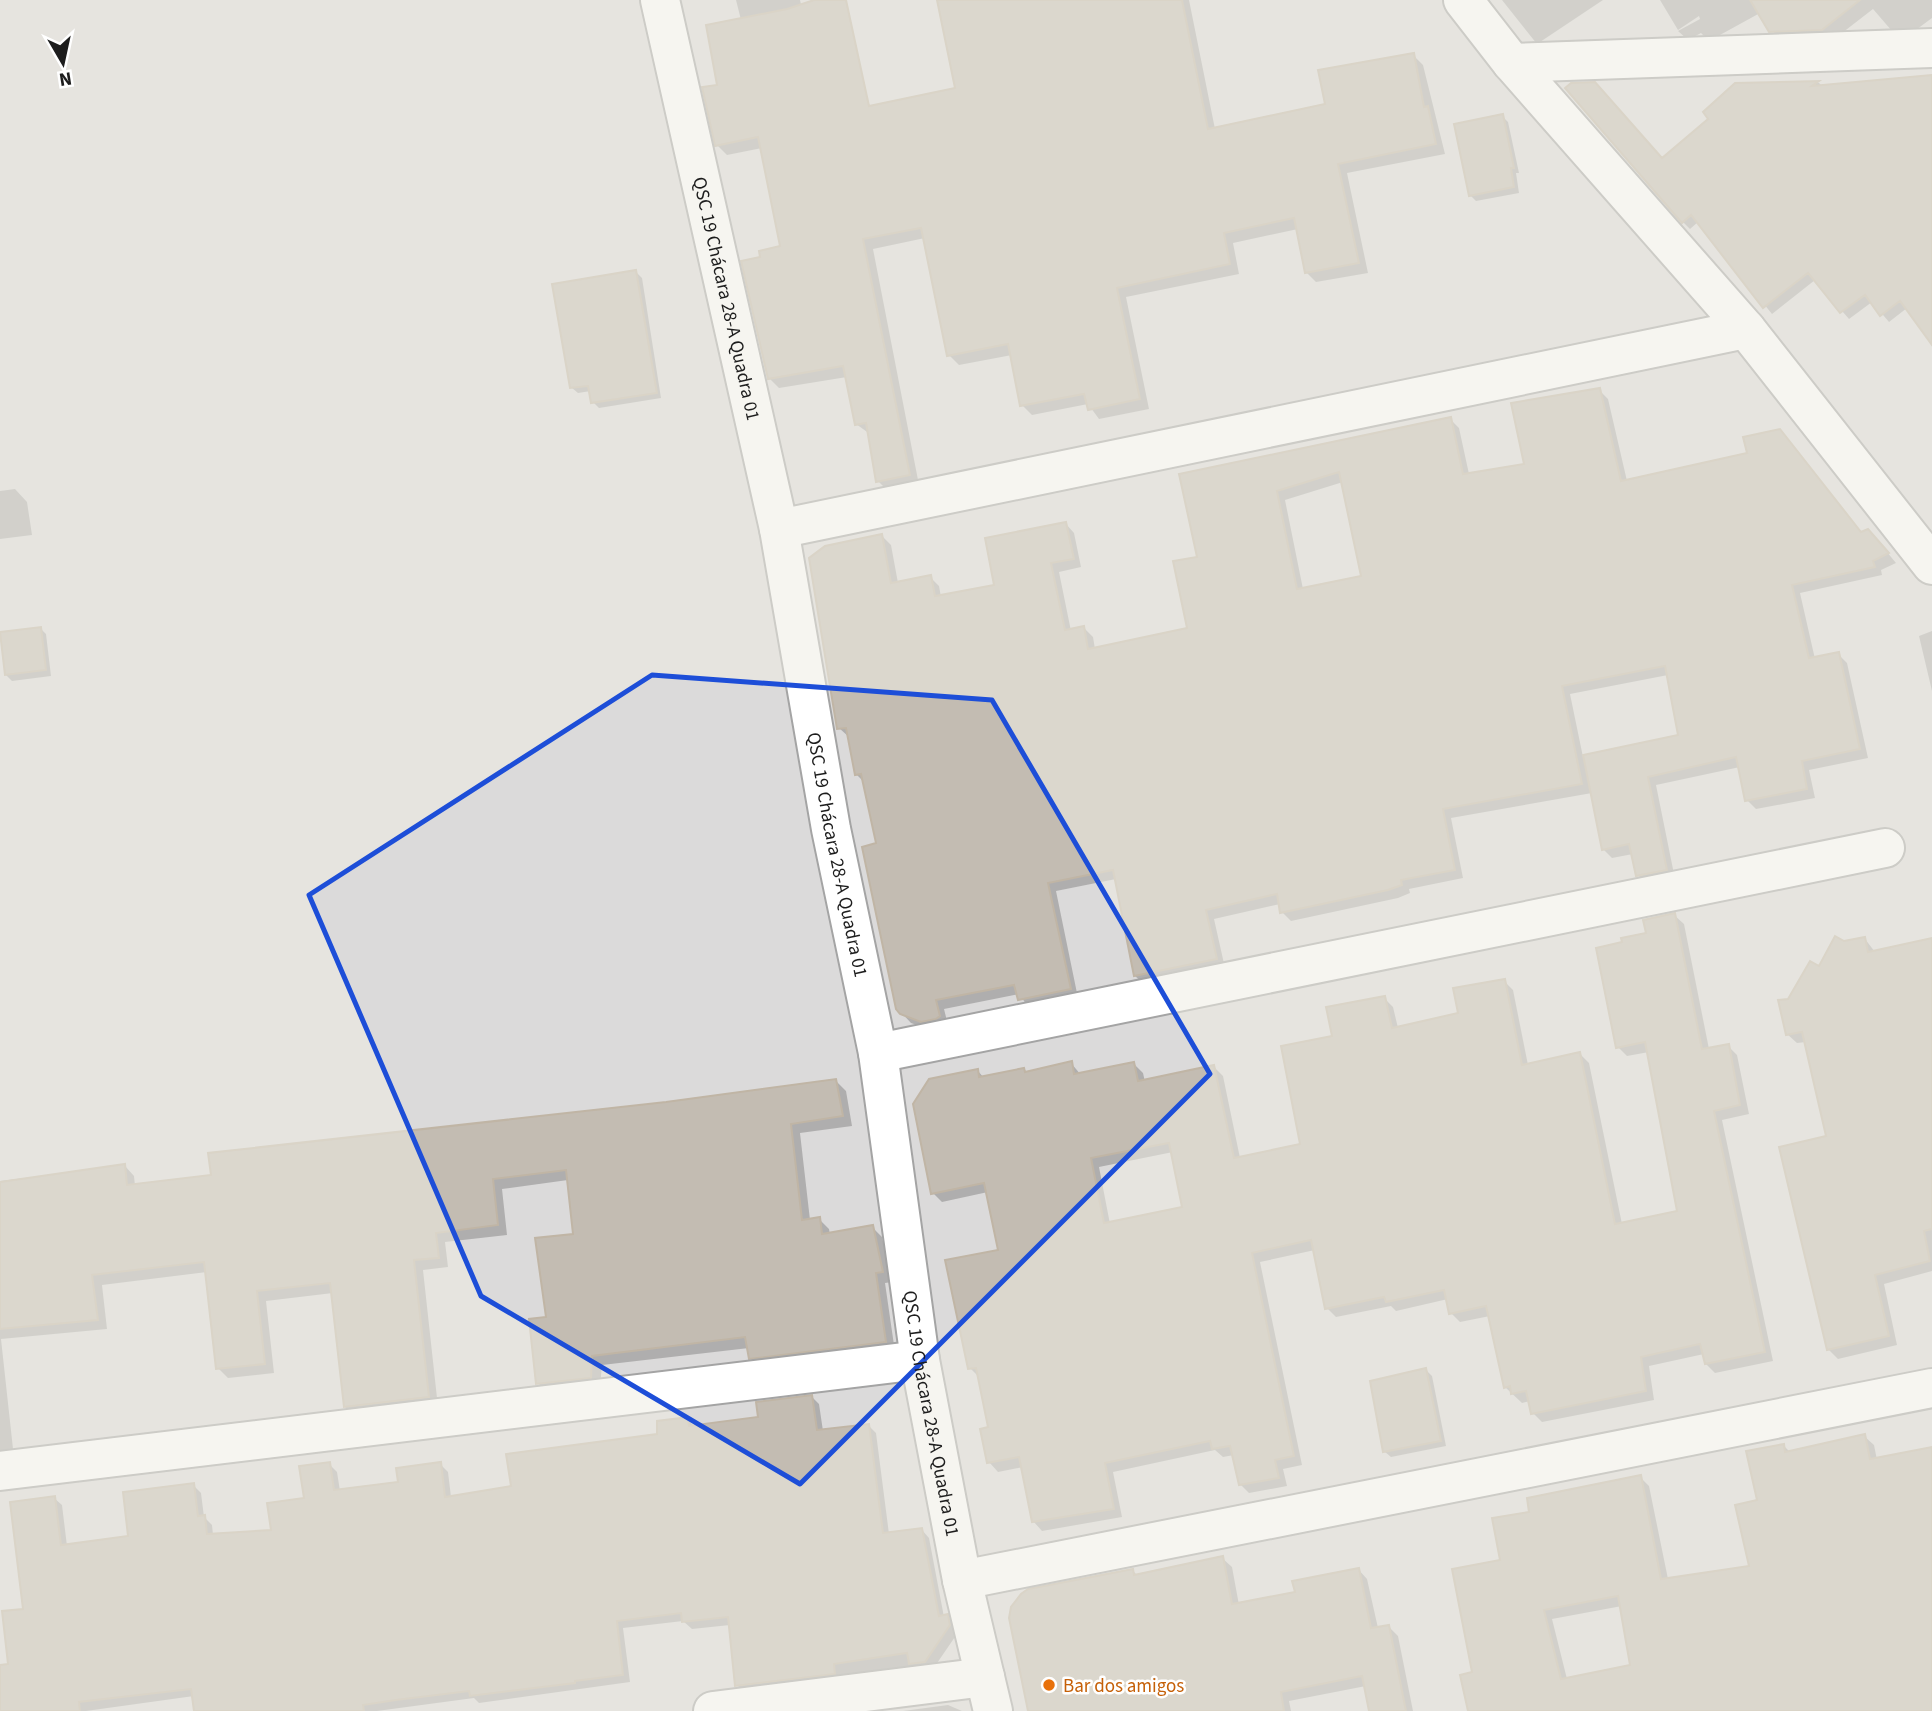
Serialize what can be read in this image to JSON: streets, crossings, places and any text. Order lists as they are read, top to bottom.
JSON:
{
  "streets": {
    "street": ["QSC 19 Chácara 28-A Quadra 01"]
  },
  "places": ["Bar dos amigos"],
  "north": "bottom"
}
